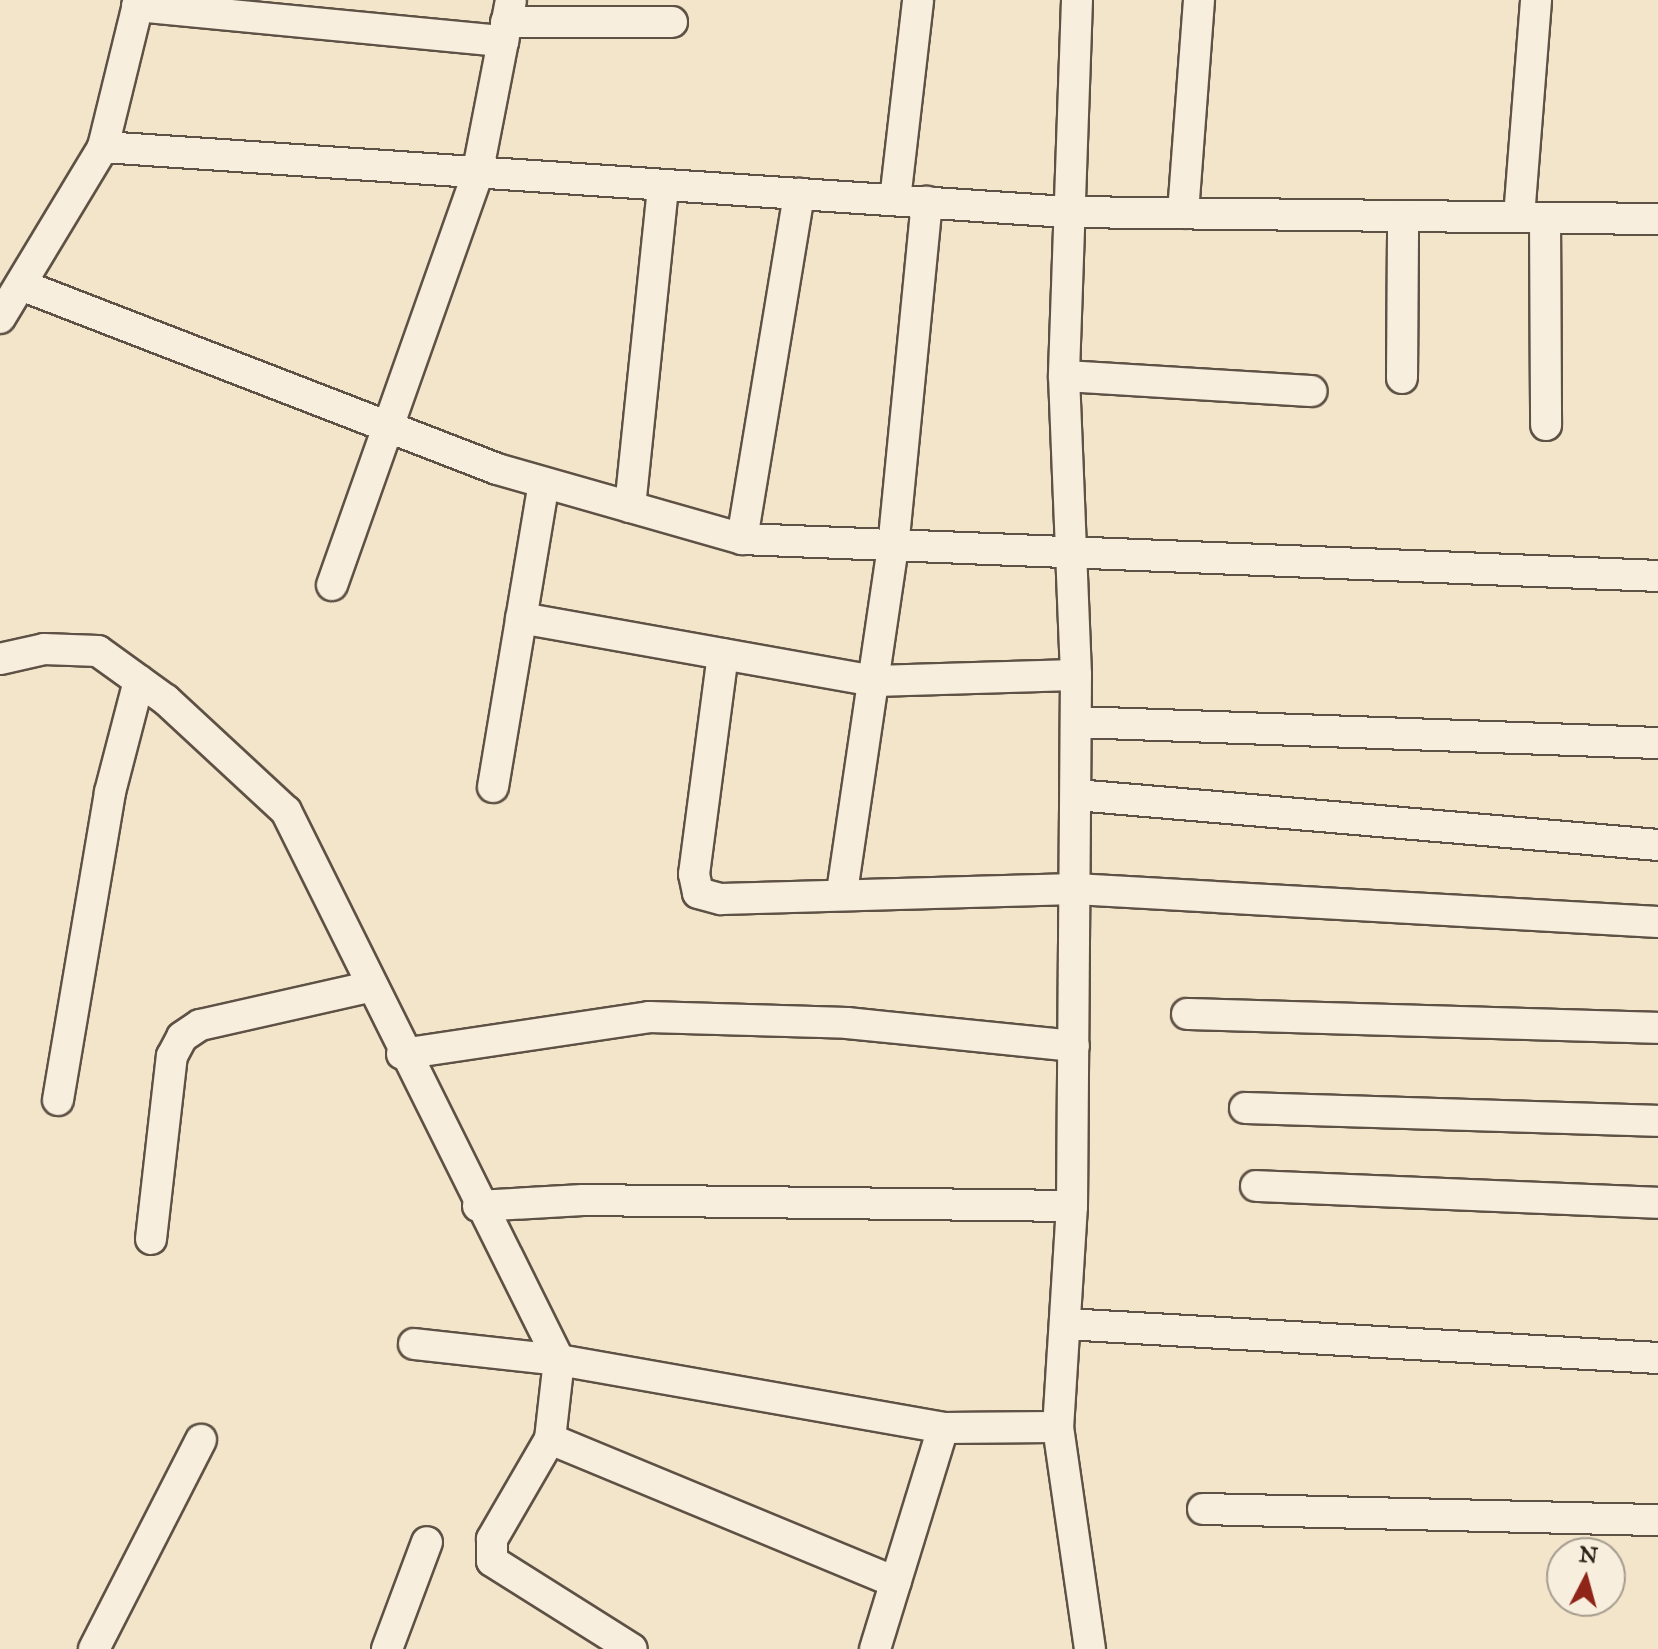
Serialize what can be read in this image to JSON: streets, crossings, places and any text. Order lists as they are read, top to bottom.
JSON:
{
  "north": "top"
}
